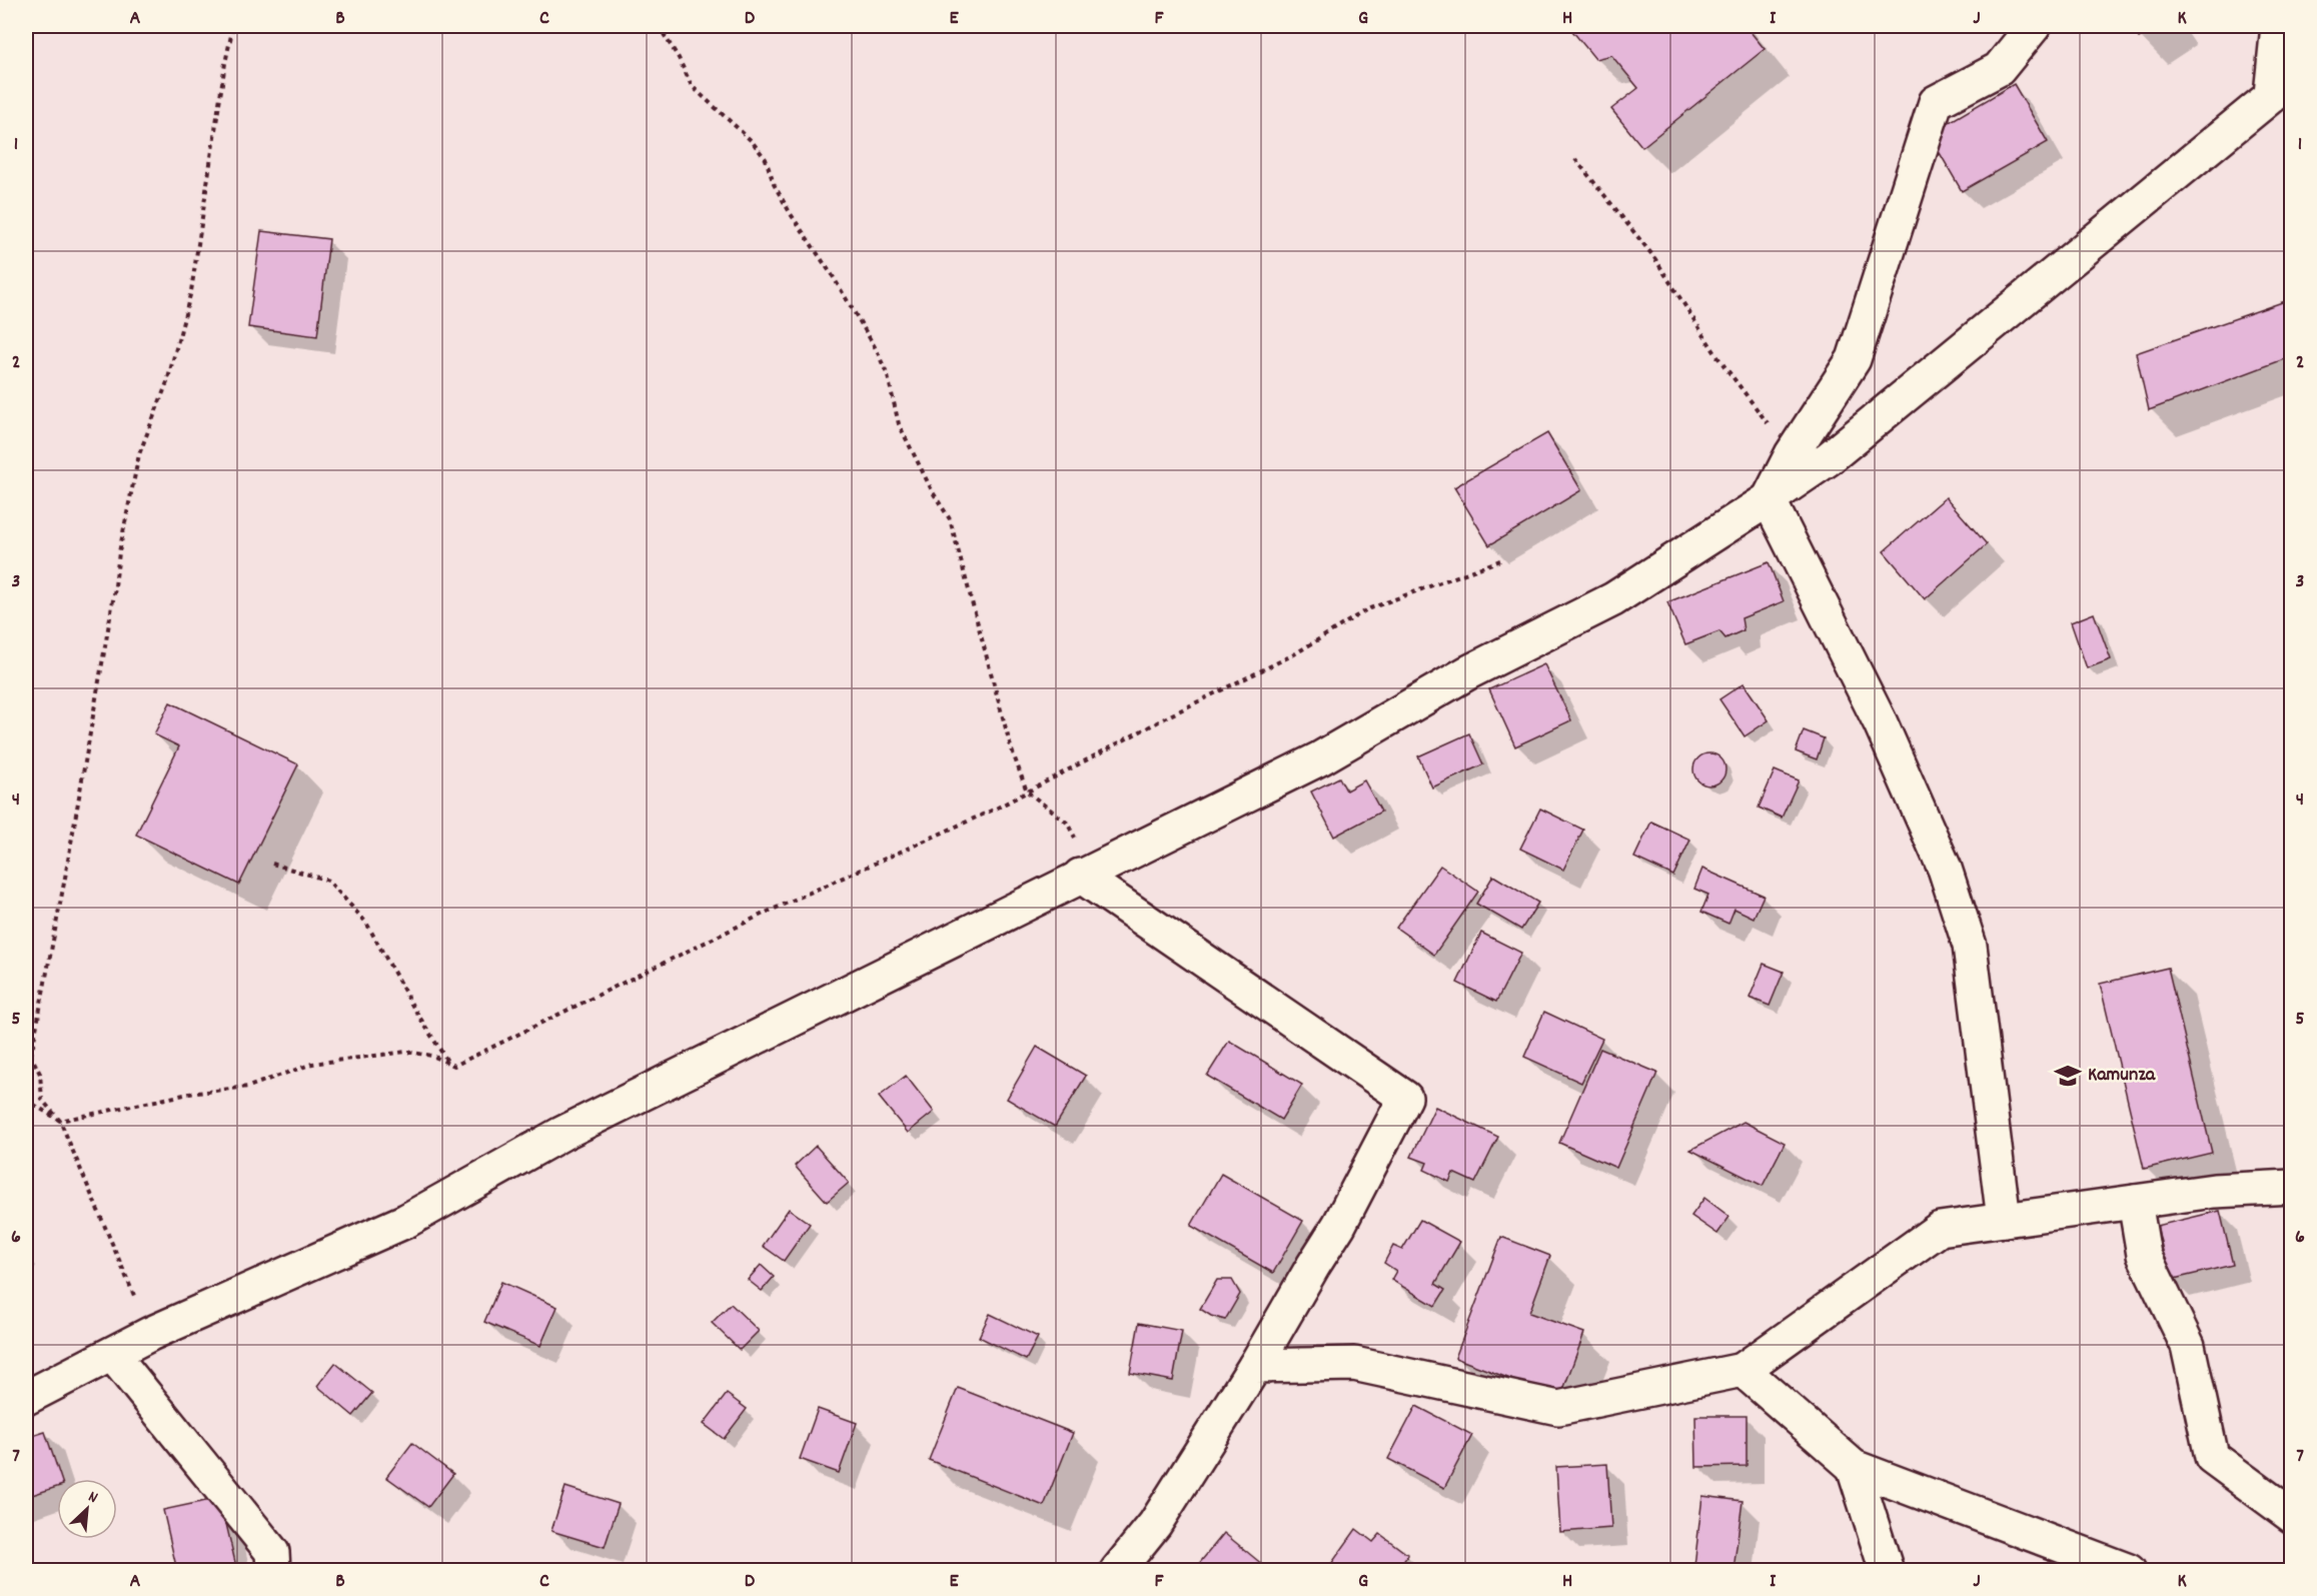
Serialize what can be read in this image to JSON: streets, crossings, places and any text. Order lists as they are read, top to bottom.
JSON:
{
  "places": {
    "school or university": ["Kamunza"]
  },
  "north": "top right",
  "grid": {
    "columns": [
      "A",
      "B",
      "C",
      "D",
      "E",
      "F",
      "G",
      "H",
      "I",
      "J",
      "K"
    ],
    "rows": [
      "1",
      "2",
      "3",
      "4",
      "5",
      "6",
      "7"
    ]
  }
}
